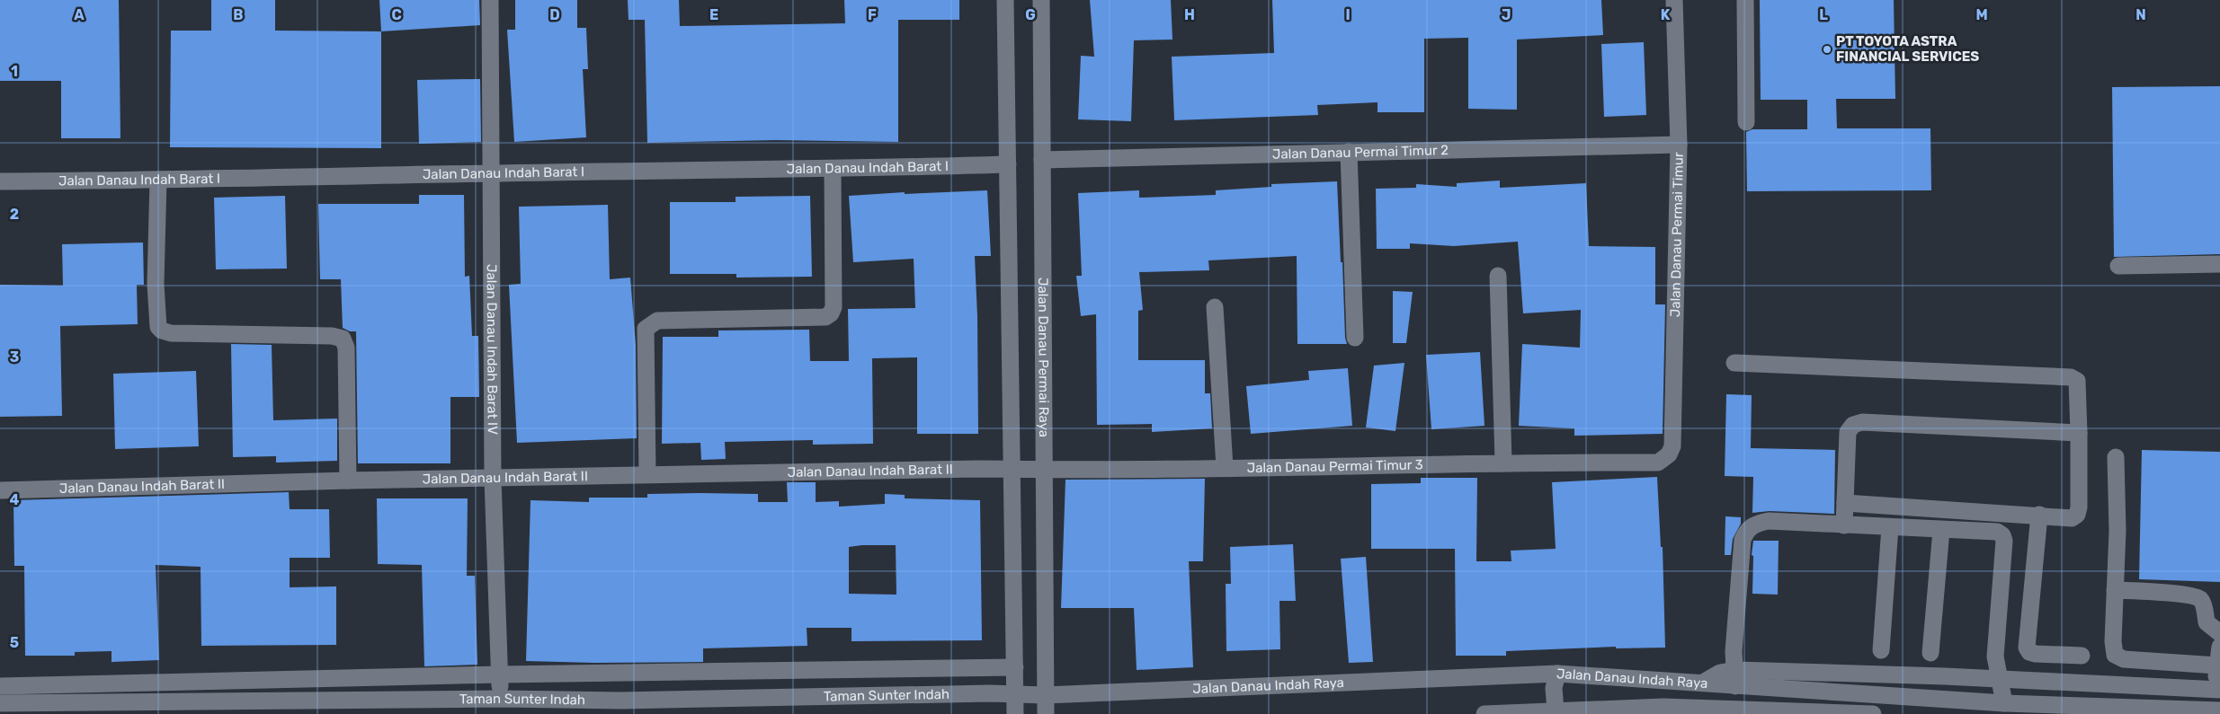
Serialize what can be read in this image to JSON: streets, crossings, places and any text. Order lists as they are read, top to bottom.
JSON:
{
  "streets": {
    "street": [
      "Jalan Danau Permai Timur 2",
      "Jalan Danau Indah Barat I",
      "Jalan Danau Permai Timur",
      "Jalan Danau Indah Barat IV",
      "Jalan Danau Permai Raya",
      "Jalan Danau Permai Timur 3",
      "Jalan Danau Indah Barat II",
      "Jalan Danau Indah Raya",
      "Taman Sunter Indah"
    ]
  },
  "crossings": [
    ["Jalan Danau Permai Timur 2", "Jalan Danau Permai Timur"],
    ["Jalan Danau Permai Timur 2", "Jalan Danau Permai Raya"],
    ["Jalan Danau Indah Barat I", "Jalan Danau Indah Barat IV"],
    ["Jalan Danau Permai Timur", "Jalan Danau Permai Timur 3"],
    ["Jalan Danau Indah Barat IV", "Jalan Danau Indah Barat II"],
    ["Jalan Danau Indah Barat IV", "Taman Sunter Indah"],
    ["Jalan Danau Permai Raya", "Jalan Danau Permai Timur 3"],
    ["Jalan Danau Permai Raya", "Jalan Danau Indah Raya"],
    ["Jalan Danau Permai Raya", "Taman Sunter Indah"],
    ["Jalan Danau Permai Timur 3", "Jalan Danau Indah Barat II"],
    ["Jalan Danau Indah Raya", "Taman Sunter Indah"]
  ],
  "places": ["PT TOYOTA ASTRA FINANCIAL SERVICES"],
  "grid": {
    "columns": [
      "A",
      "B",
      "C",
      "D",
      "E",
      "F",
      "G",
      "H",
      "I",
      "J",
      "K",
      "L",
      "M",
      "N"
    ],
    "rows": [
      "1",
      "2",
      "3",
      "4",
      "5"
    ]
  }
}
